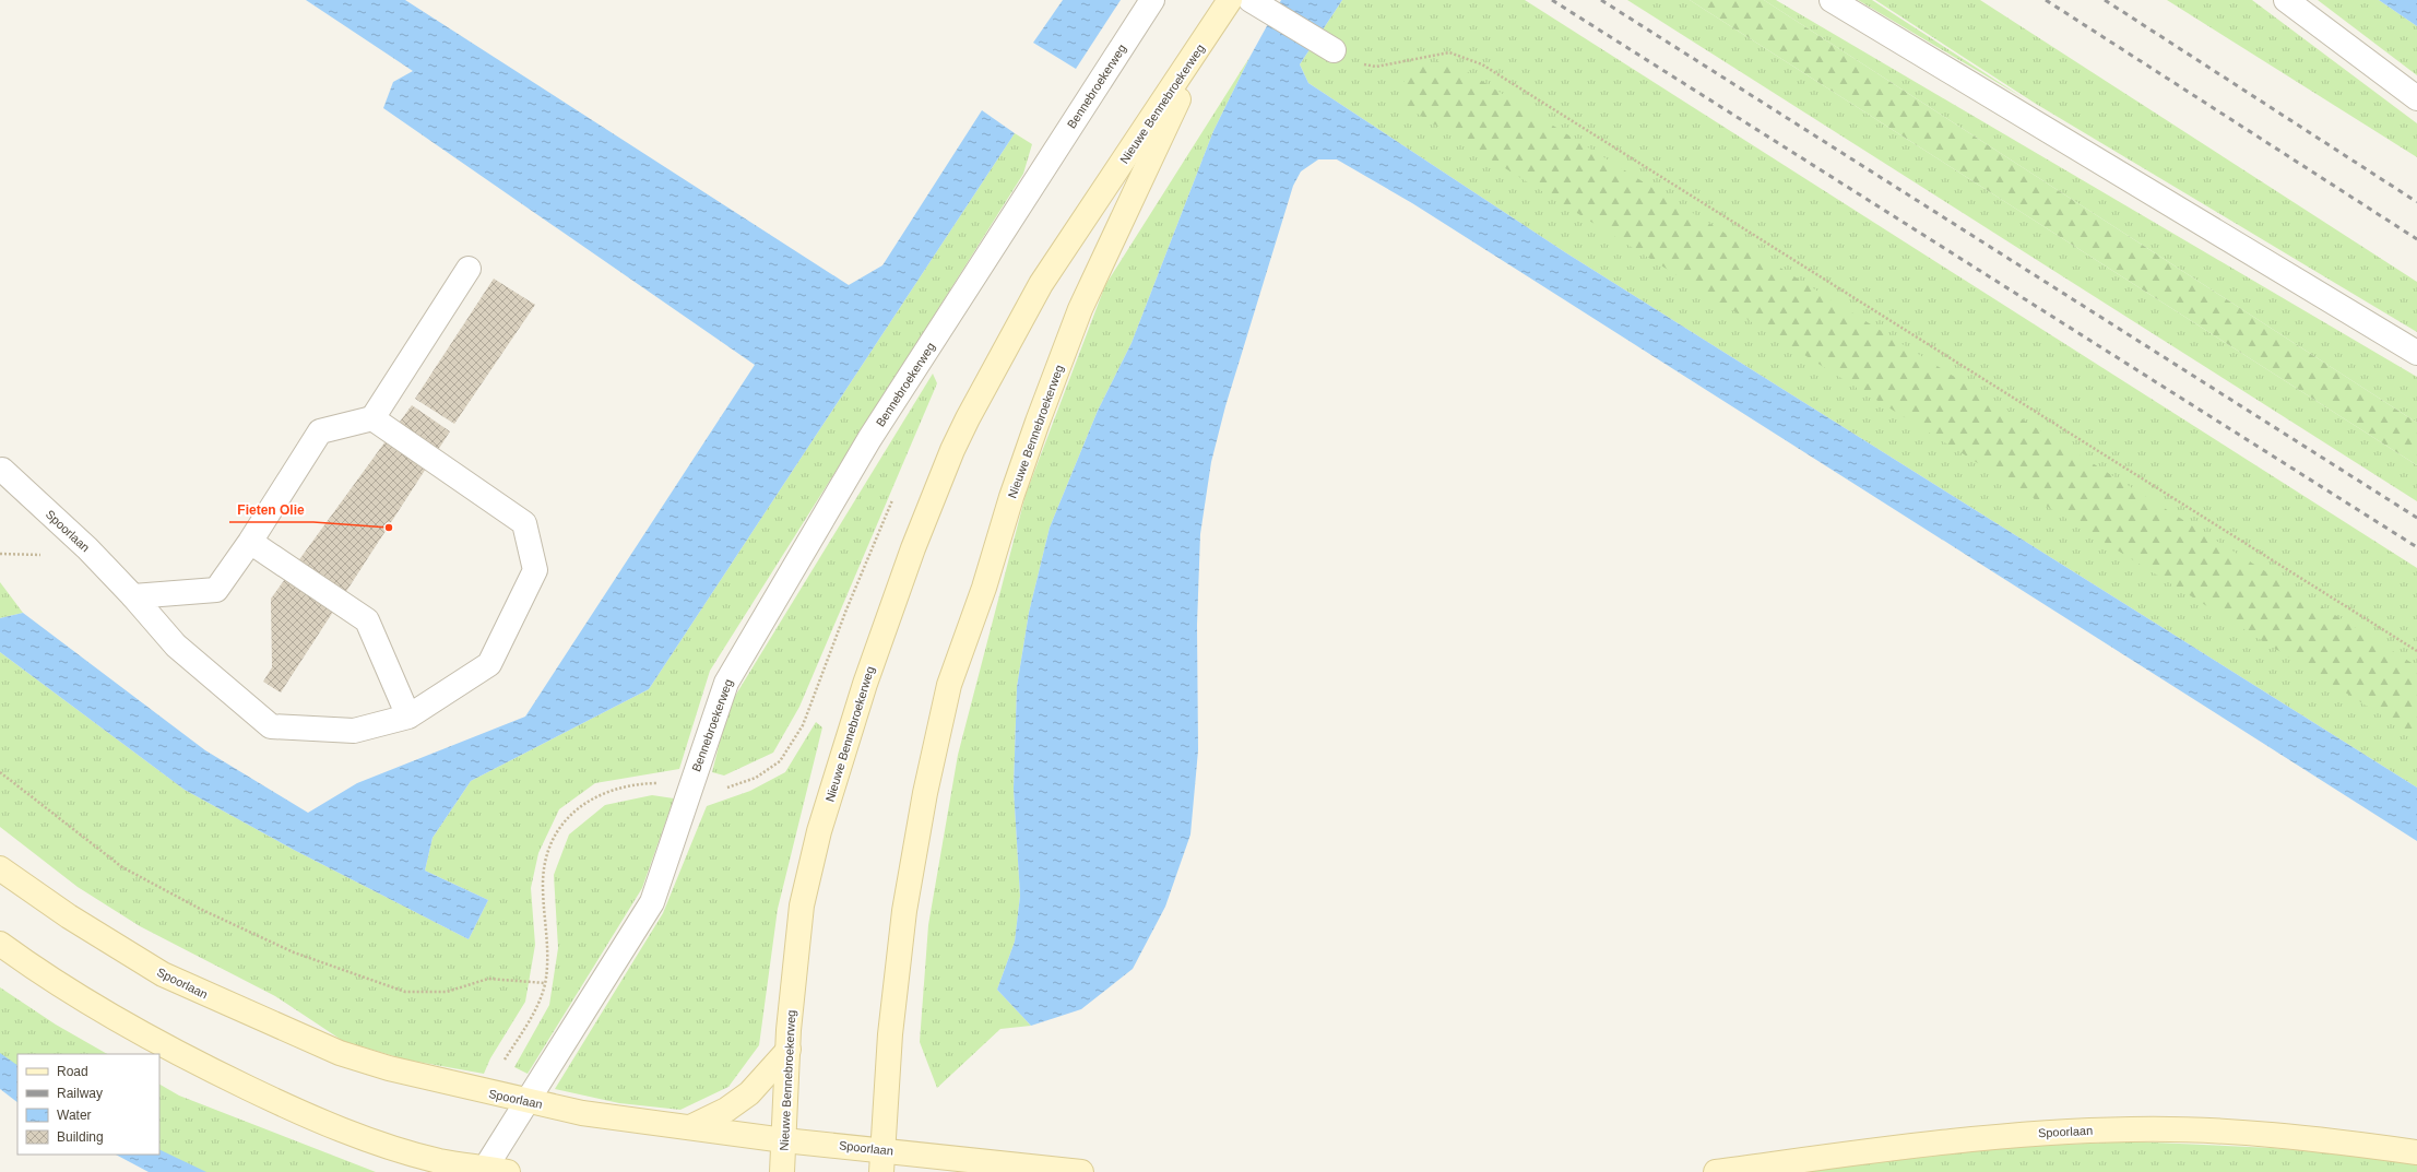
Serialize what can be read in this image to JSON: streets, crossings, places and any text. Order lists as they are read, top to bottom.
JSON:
{
  "streets": {
    "main road": ["Nieuwe Bennebroekerweg", "Spoorlaan"],
    "street": ["Bennebroekerweg"]
  },
  "crossings": [
    ["Bennebroekerweg", "Spoorlaan"],
    ["Nieuwe Bennebroekerweg", "Spoorlaan"]
  ],
  "places": ["Fieten Olie"],
  "legend": [
    "Road",
    "Railway",
    "Water",
    "Building"
  ]
}
